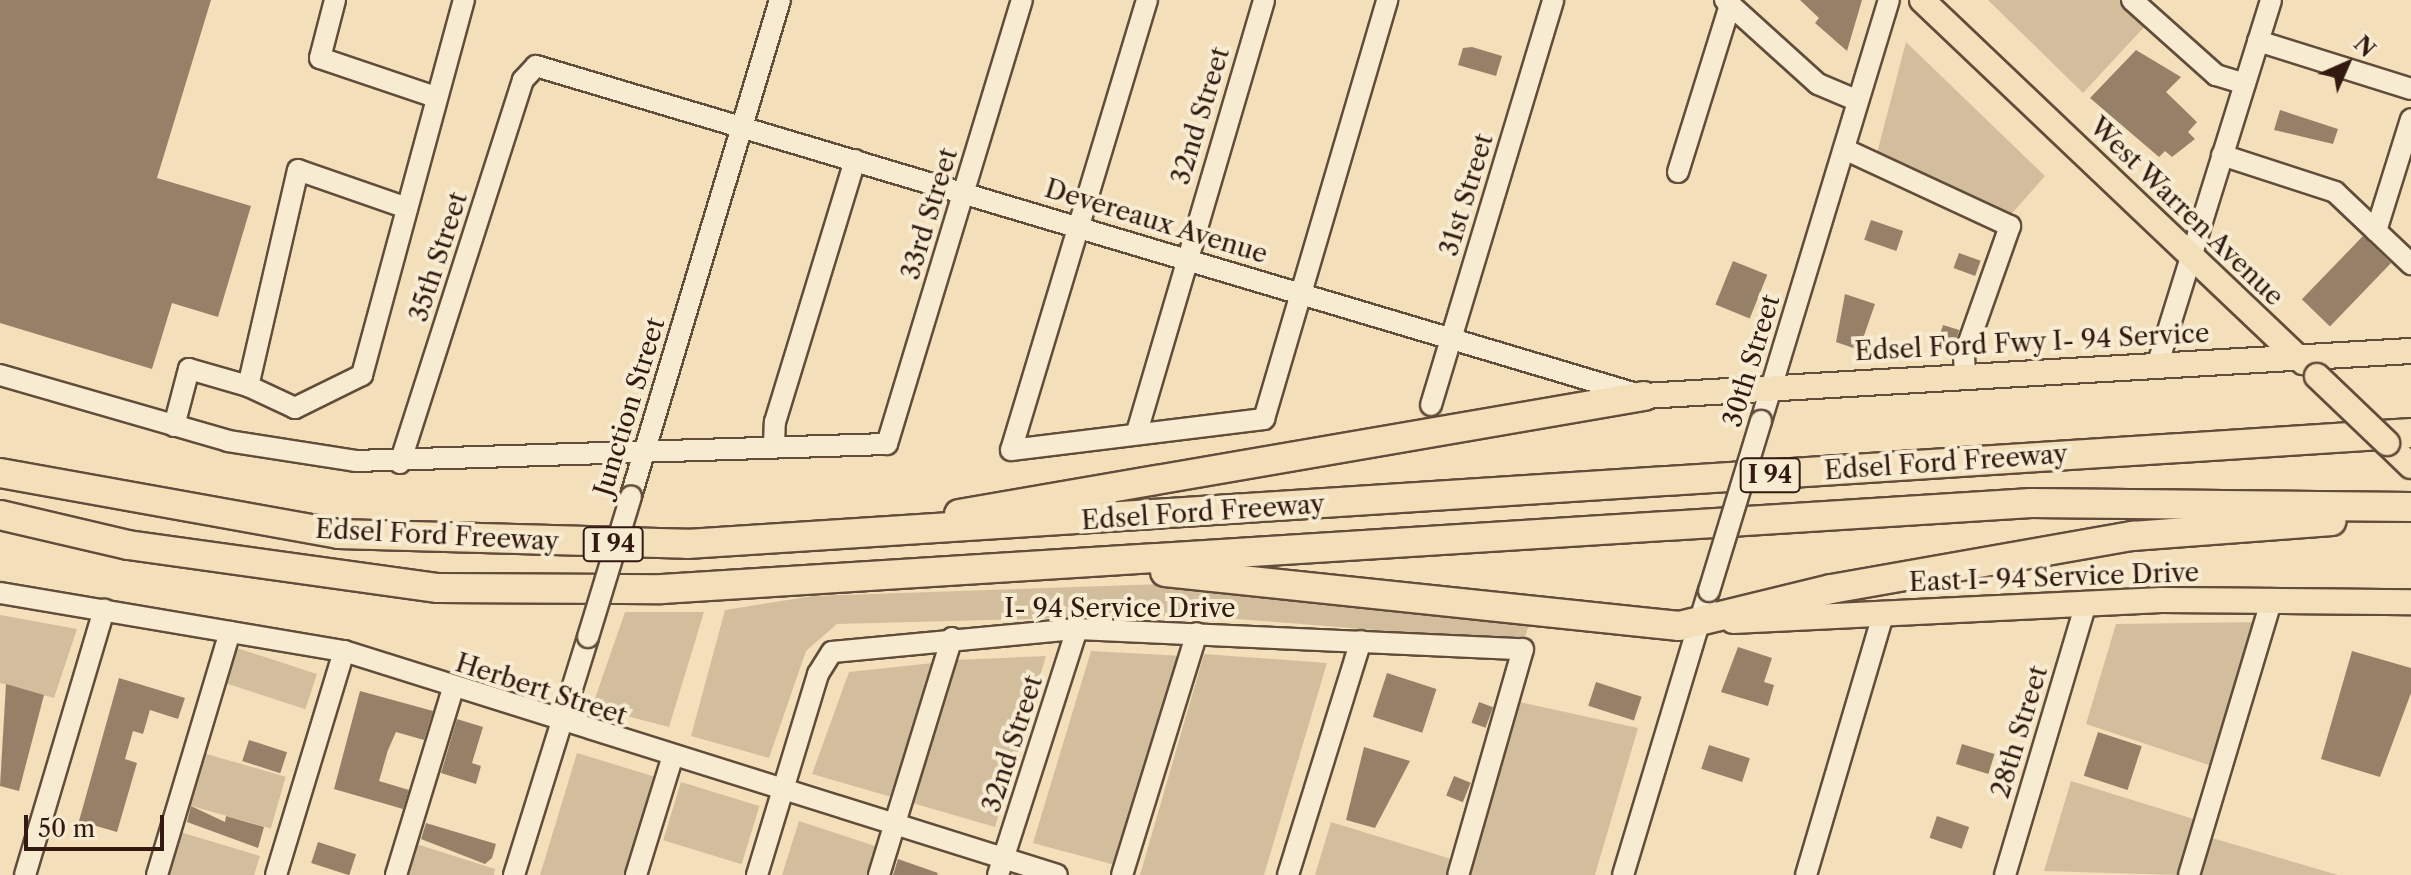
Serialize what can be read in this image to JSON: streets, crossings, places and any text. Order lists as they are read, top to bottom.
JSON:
{
  "streets": {
    "highway": ["Edsel Ford Freeway", "I 94"],
    "main road": [
      "West Warren Avenue",
      "Devereaux Avenue",
      "Edsel Ford Fwy I- 94 Service",
      "East I- 94 Service Drive"
    ],
    "street": [
      "32nd Street",
      "31st Street",
      "33rd Street",
      "35th Street",
      "30th Street",
      "Junction Street",
      "I- 94 Service Drive",
      "Herbert Street",
      "28th Street"
    ]
  },
  "crossings": [
    ["32nd Street", "Devereaux Avenue"],
    ["32nd Street", "I- 94 Service Drive"],
    ["32nd Street", "Herbert Street"],
    ["31st Street", "Devereaux Avenue"],
    ["West Warren Avenue", "Edsel Ford Fwy I- 94 Service"],
    ["33rd Street", "Devereaux Avenue"],
    ["Devereaux Avenue", "35th Street"],
    ["Devereaux Avenue", "Edsel Ford Fwy I- 94 Service"],
    ["Devereaux Avenue", "30th Street"],
    ["Devereaux Avenue", "Junction Street"],
    ["Edsel Ford Fwy I- 94 Service", "30th Street"],
    ["30th Street", "East I- 94 Service Drive"],
    ["Junction Street", "Herbert Street"],
    ["East I- 94 Service Drive", "28th Street"],
    ["I- 94 Service Drive", "Herbert Street"]
  ],
  "scale_bar": "50 m",
  "north": "top right"
}
